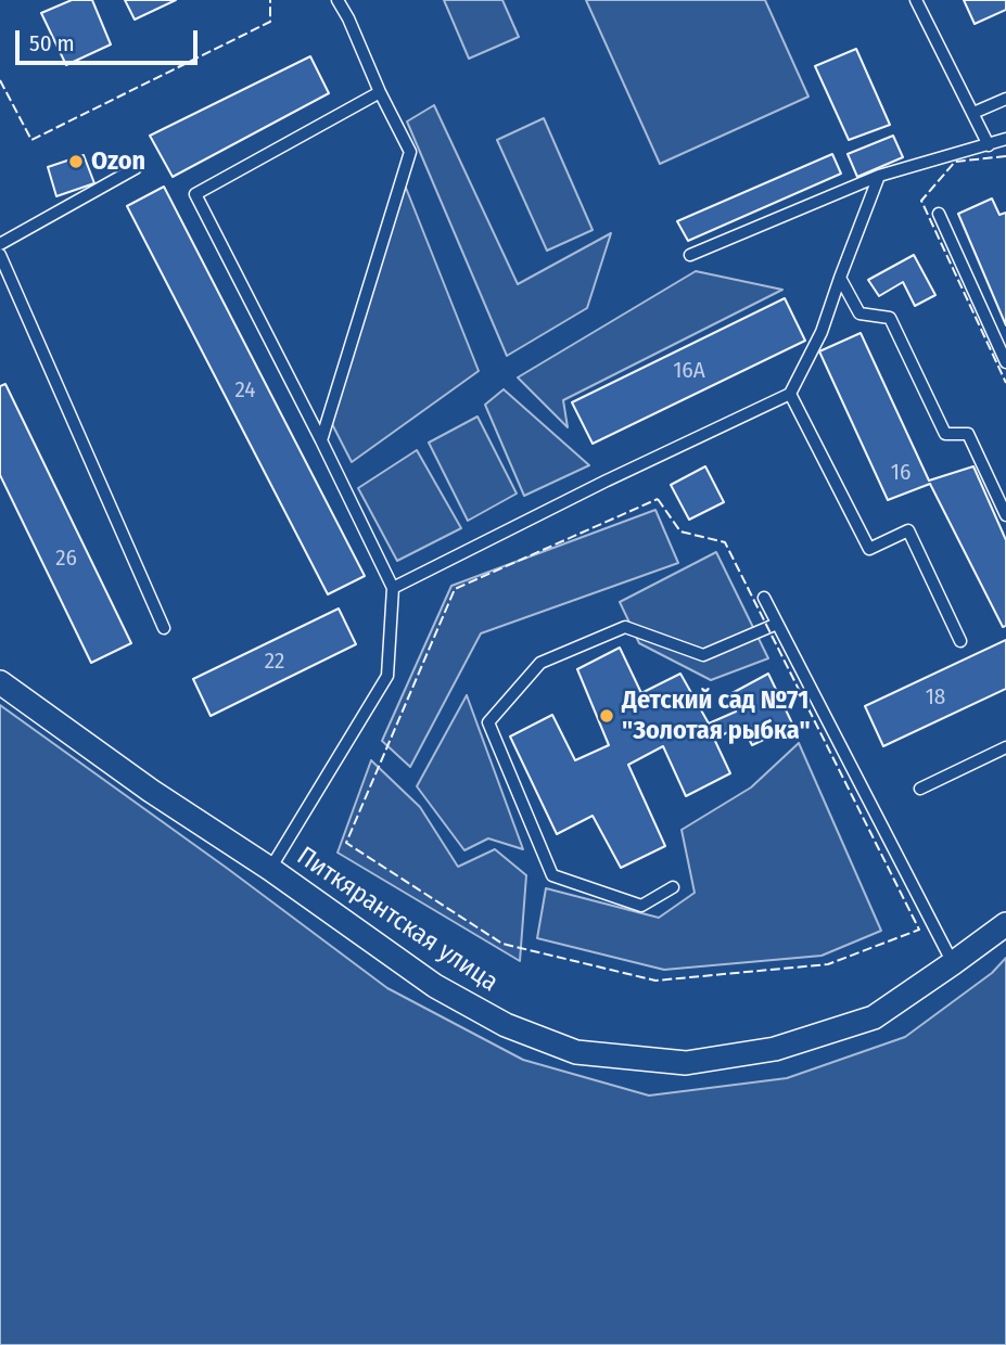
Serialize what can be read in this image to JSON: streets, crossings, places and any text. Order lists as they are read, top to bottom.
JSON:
{
  "streets": {
    "street": ["Питкярантская улица"]
  },
  "places": ["Ozon", "Детский сад №71 \"Золотая рыбка\""],
  "house_numbers": [
    "16А",
    "24",
    "16",
    "26",
    "22",
    "18"
  ],
  "scale_bar": "50 m"
}
